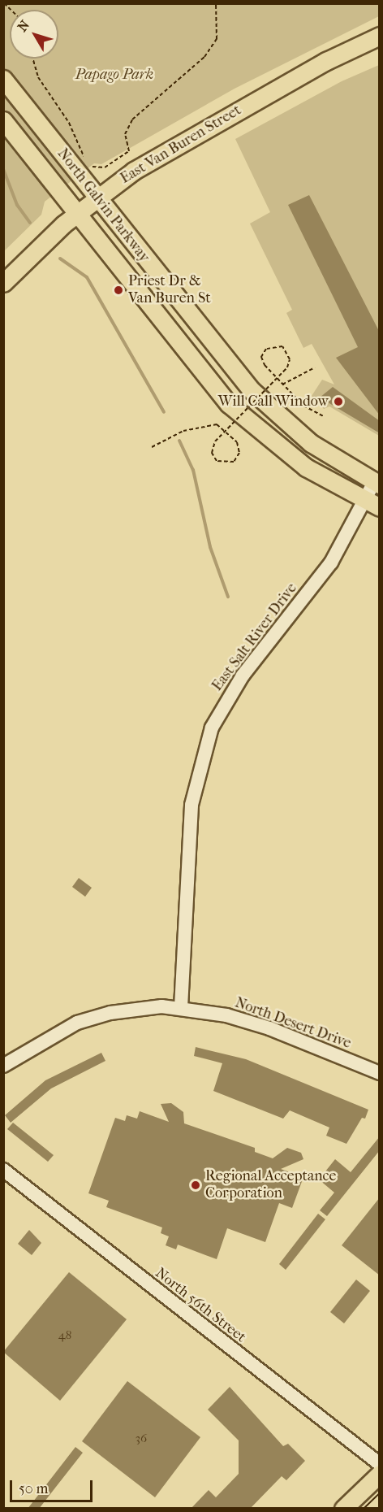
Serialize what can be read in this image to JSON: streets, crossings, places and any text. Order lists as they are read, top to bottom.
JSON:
{
  "streets": {
    "main road": ["East Van Buren Street", "North Galvin Parkway"],
    "street": ["East Salt River Drive", "North Desert Drive", "North 56th Street"]
  },
  "crossings": [
    ["East Van Buren Street", "North Galvin Parkway"],
    ["North Galvin Parkway", "East Salt River Drive"],
    ["East Salt River Drive", "North Desert Drive"]
  ],
  "parks": ["Papago Park"],
  "places": ["Priest Dr & Van Buren St", "Will Call Window", "Regional Acceptance Corporation"],
  "house_numbers": ["48", "36"],
  "scale_bar": "50 m",
  "north": "top left"
}
